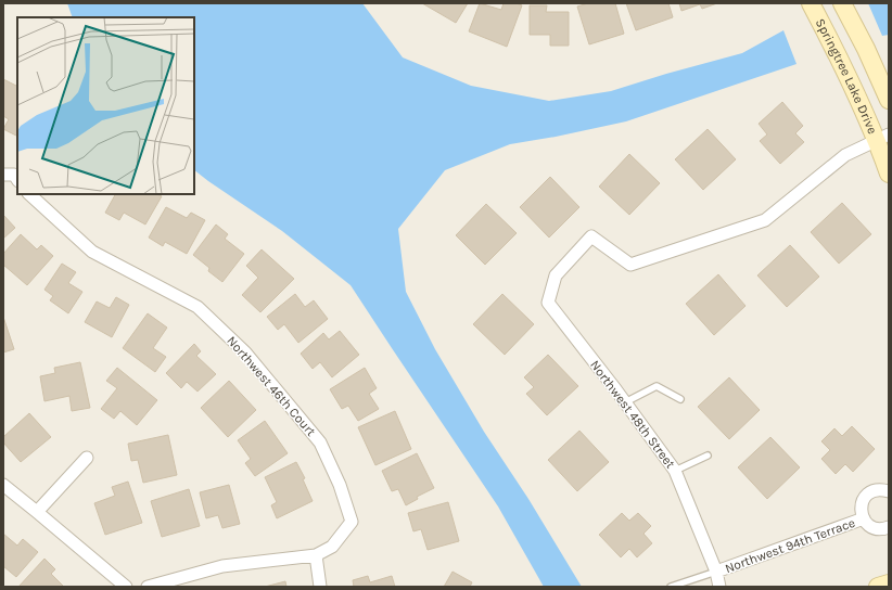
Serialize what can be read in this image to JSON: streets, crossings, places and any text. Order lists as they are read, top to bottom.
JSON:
{
  "streets": {
    "street": [
      "Springtree Lake Drive",
      "Northwest 46th Court",
      "Northwest 48th Street",
      "Northwest 94th Terrace"
    ]
  },
  "crossings": [
    ["Springtree Lake Drive", "Northwest 48th Street"],
    ["Northwest 48th Street", "Northwest 94th Terrace"]
  ]
}
